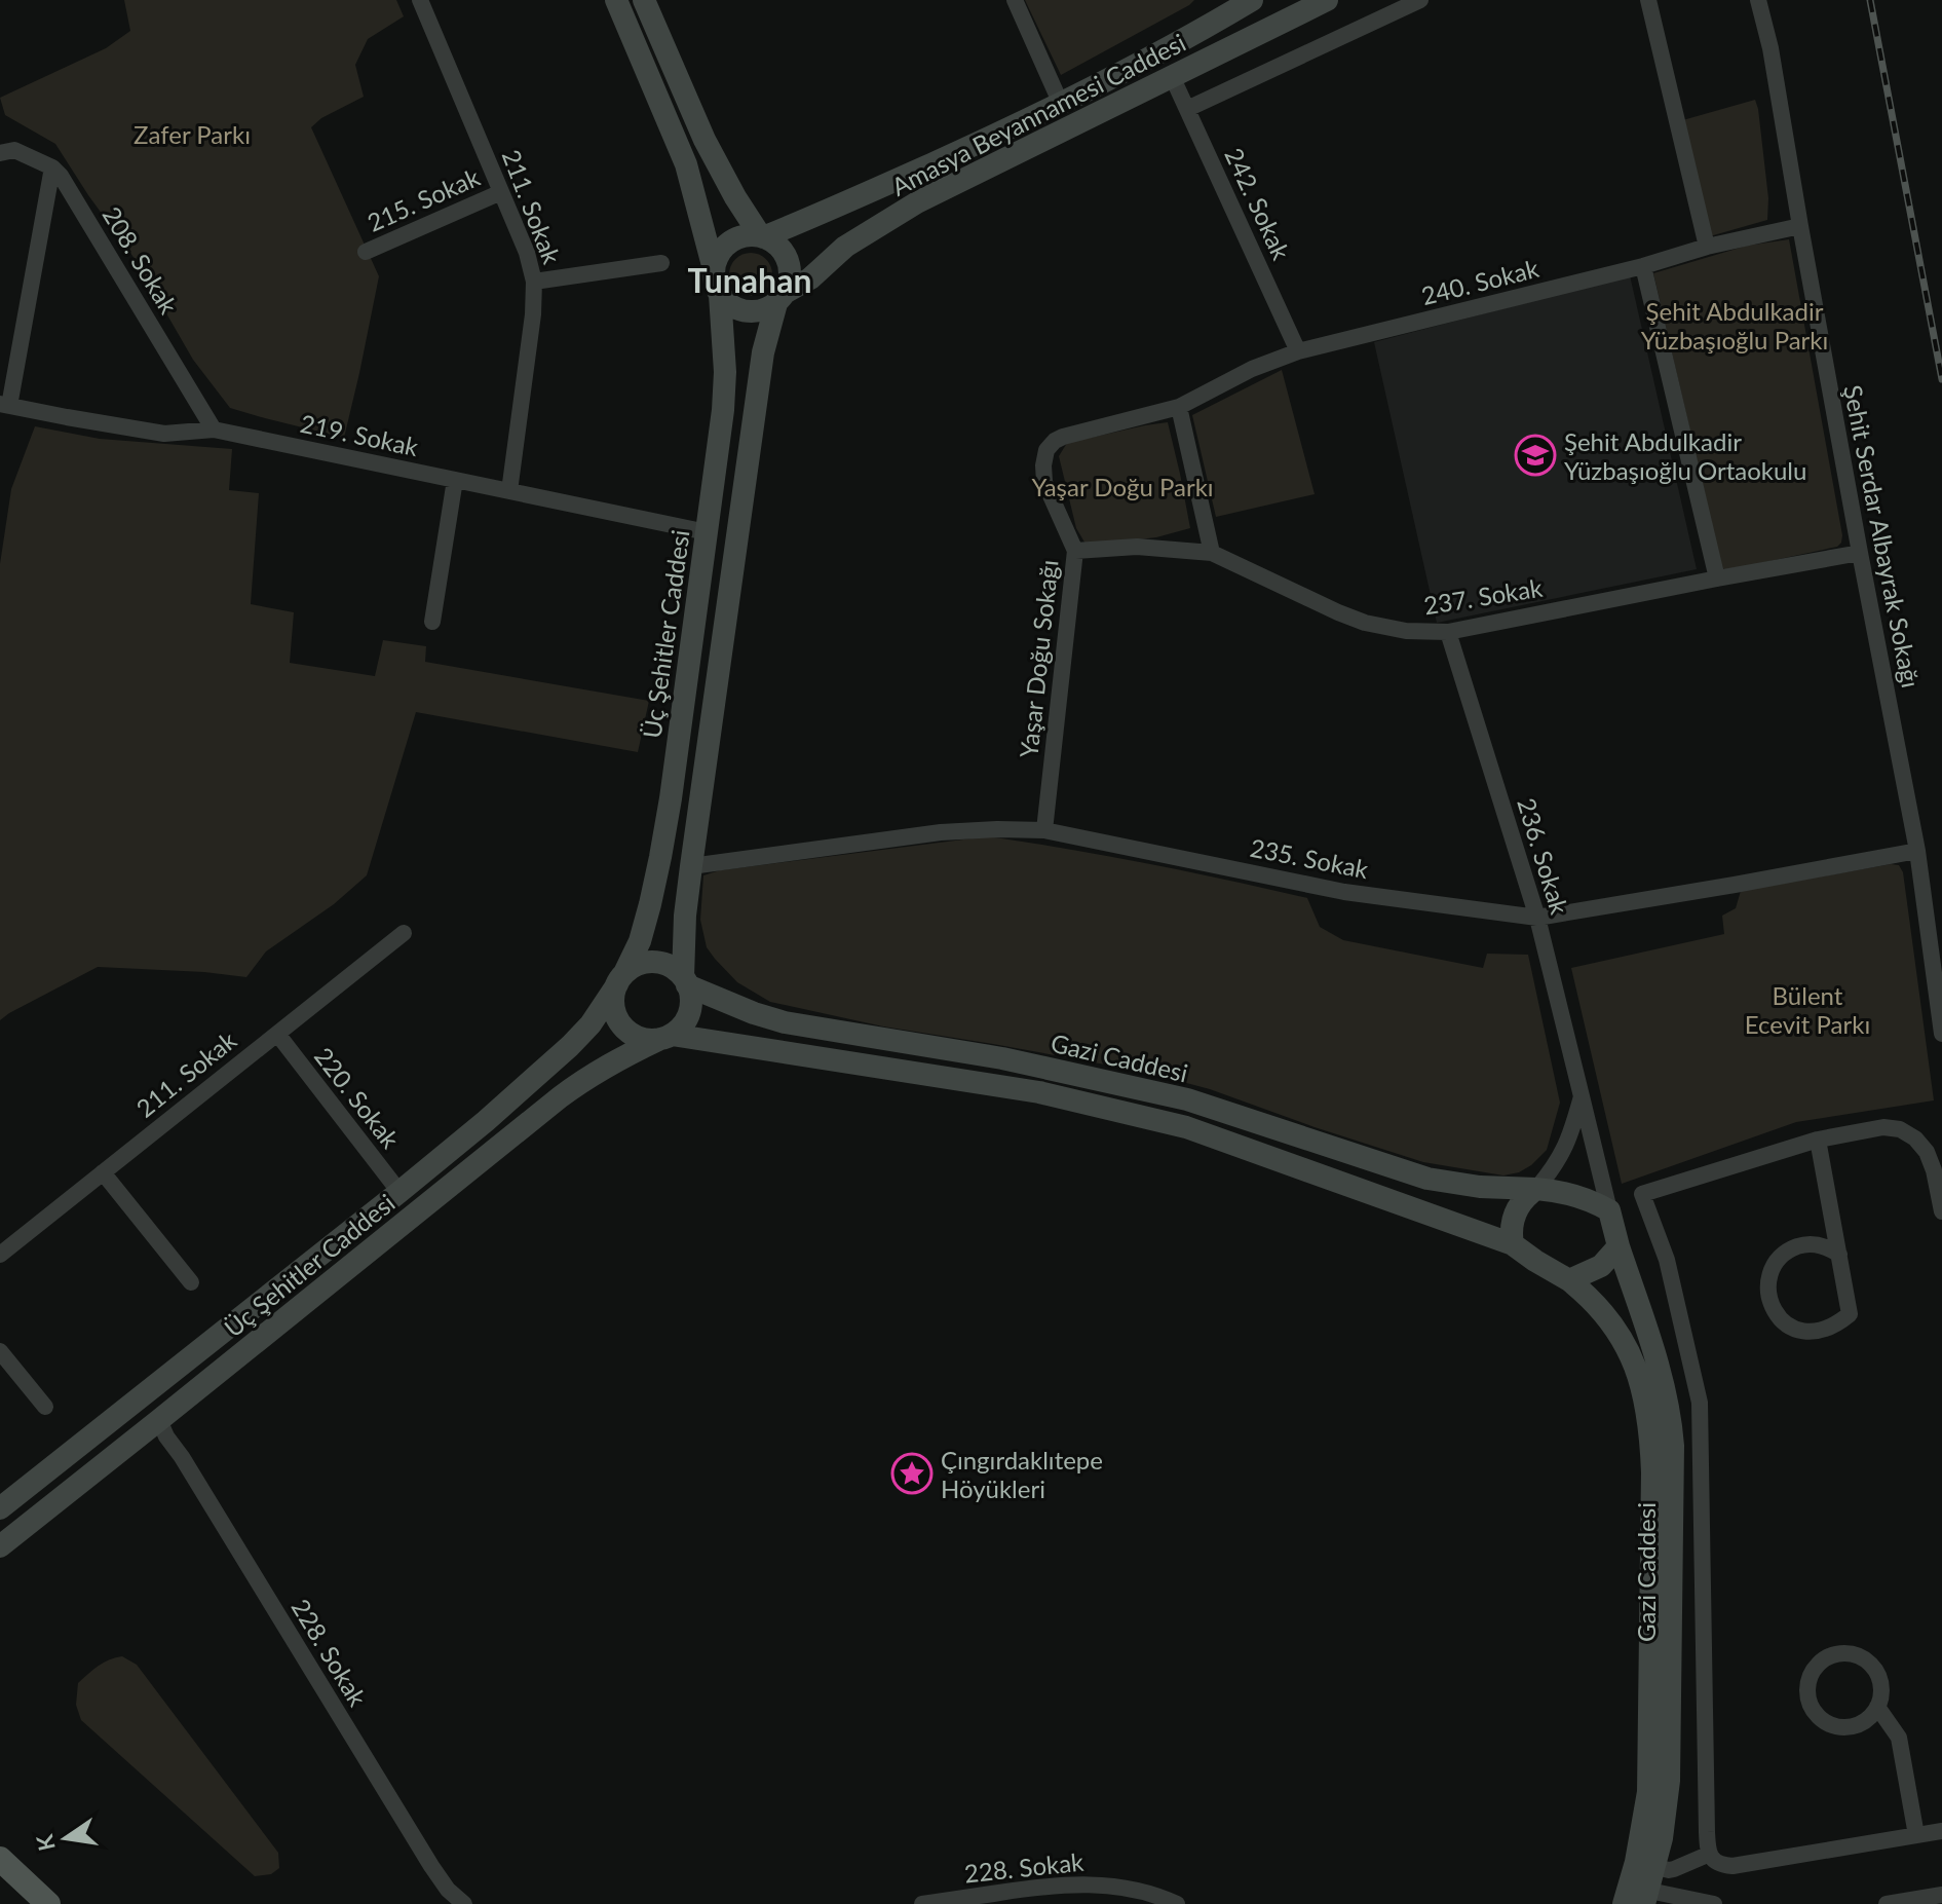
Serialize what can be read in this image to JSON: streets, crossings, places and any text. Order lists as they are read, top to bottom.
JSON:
{
  "streets": {
    "main road": ["Amasya Beyannamesi Caddesi", "Üç Şehitler Caddesi", "Gazi Caddesi"],
    "street": [
      "215. Sokak",
      "242. Sokak",
      "211. Sokak",
      "208. Sokak",
      "240. Sokak",
      "219. Sokak",
      "Şehit Serdar Albayrak Sokağı",
      "237. Sokak",
      "Yaşar Doğu Sokağı",
      "236. Sokak",
      "235. Sokak",
      "220. Sokak",
      "228. Sokak"
    ]
  },
  "crossings": [
    ["Amasya Beyannamesi Caddesi", "242. Sokak"],
    ["Amasya Beyannamesi Caddesi", "Üç Şehitler Caddesi"],
    ["215. Sokak", "211. Sokak"],
    ["242. Sokak", "240. Sokak"],
    ["211. Sokak", "219. Sokak"],
    ["211. Sokak", "220. Sokak"],
    ["208. Sokak", "219. Sokak"],
    ["240. Sokak", "Şehit Serdar Albayrak Sokağı"],
    ["240. Sokak", "Yaşar Doğu Sokağı"],
    ["219. Sokak", "Üç Şehitler Caddesi"],
    ["Şehit Serdar Albayrak Sokağı", "237. Sokak"],
    ["Şehit Serdar Albayrak Sokağı", "235. Sokak"],
    ["237. Sokak", "Yaşar Doğu Sokağı"],
    ["237. Sokak", "236. Sokak"],
    ["Üç Şehitler Caddesi", "Gazi Caddesi"],
    ["Üç Şehitler Caddesi", "220. Sokak"],
    ["Üç Şehitler Caddesi", "228. Sokak"],
    ["Yaşar Doğu Sokağı", "235. Sokak"],
    ["236. Sokak", "235. Sokak"],
    ["236. Sokak", "Gazi Caddesi"]
  ],
  "districts": ["Tunahan"],
  "parks": [
    "Zafer Parkı",
    "Şehit Abdulkadir Yüzbaşıoğlu Parkı",
    "Yaşar Doğu Parkı",
    "Bülent Ecevit Parkı"
  ],
  "places": {
    "school or university": ["Şehit Abdulkadir Yüzbaşıoğlu Ortaokulu"],
    "place": ["Çıngırdaklıtepe Höyükleri"]
  },
  "north": "left"
}
